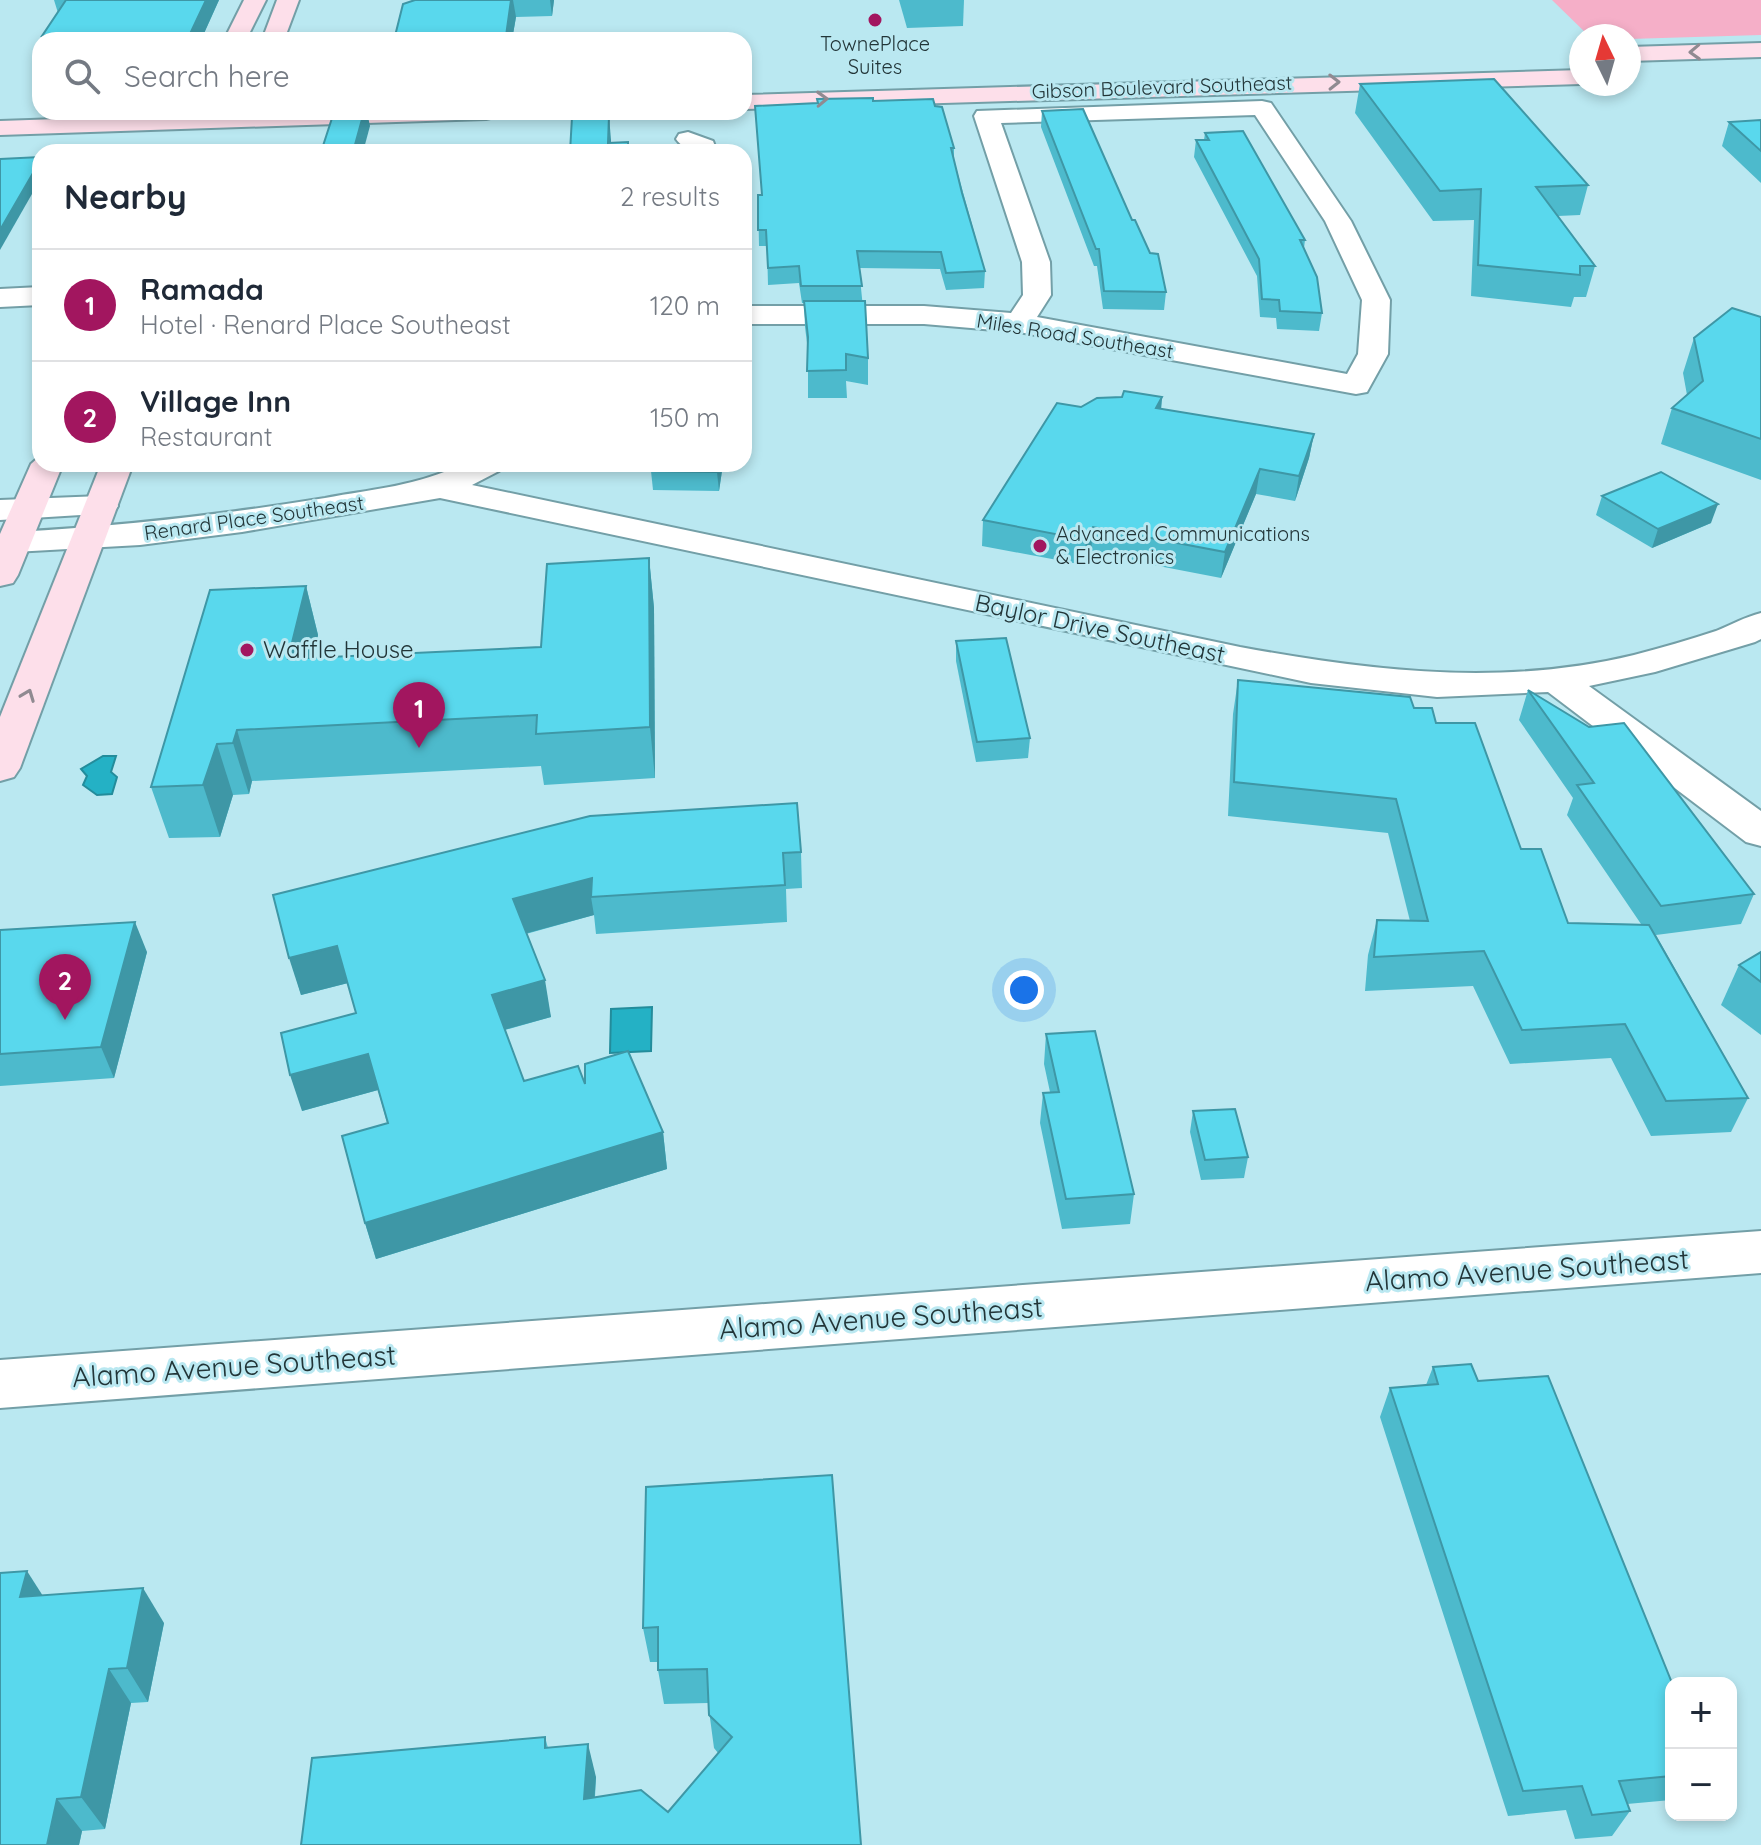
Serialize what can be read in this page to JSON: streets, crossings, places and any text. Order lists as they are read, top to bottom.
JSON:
{
  "streets": {
    "main road": ["Gibson Boulevard Southeast"],
    "street": [
      "Miles Road Southeast",
      "Renard Place Southeast",
      "Baylor Drive Southeast",
      "Alamo Avenue Southeast"
    ]
  },
  "crossings": [
    ["Gibson Boulevard Southeast", "Miles Road Southeast"],
    ["Renard Place Southeast", "Baylor Drive Southeast"]
  ],
  "one_way": ["Gibson Boulevard Southeast"],
  "places": ["TownePlace Suites", "Advanced Communications & Electronics", "Waffle House"],
  "north": "top",
  "page": {
    "search": "Search here",
    "heading": ["Nearby", "2 results"],
    "list": [
      {
        "mark": "1",
        "name": "Ramada",
        "note": "Hotel · Renard Place Southeast",
        "value": "120 m"
      },
      {
        "mark": "2",
        "name": "Village Inn",
        "note": "Restaurant",
        "value": "150 m"
      }
    ],
    "pins": ["1", "2"],
    "map_buttons": ["+", "−"]
  }
}
